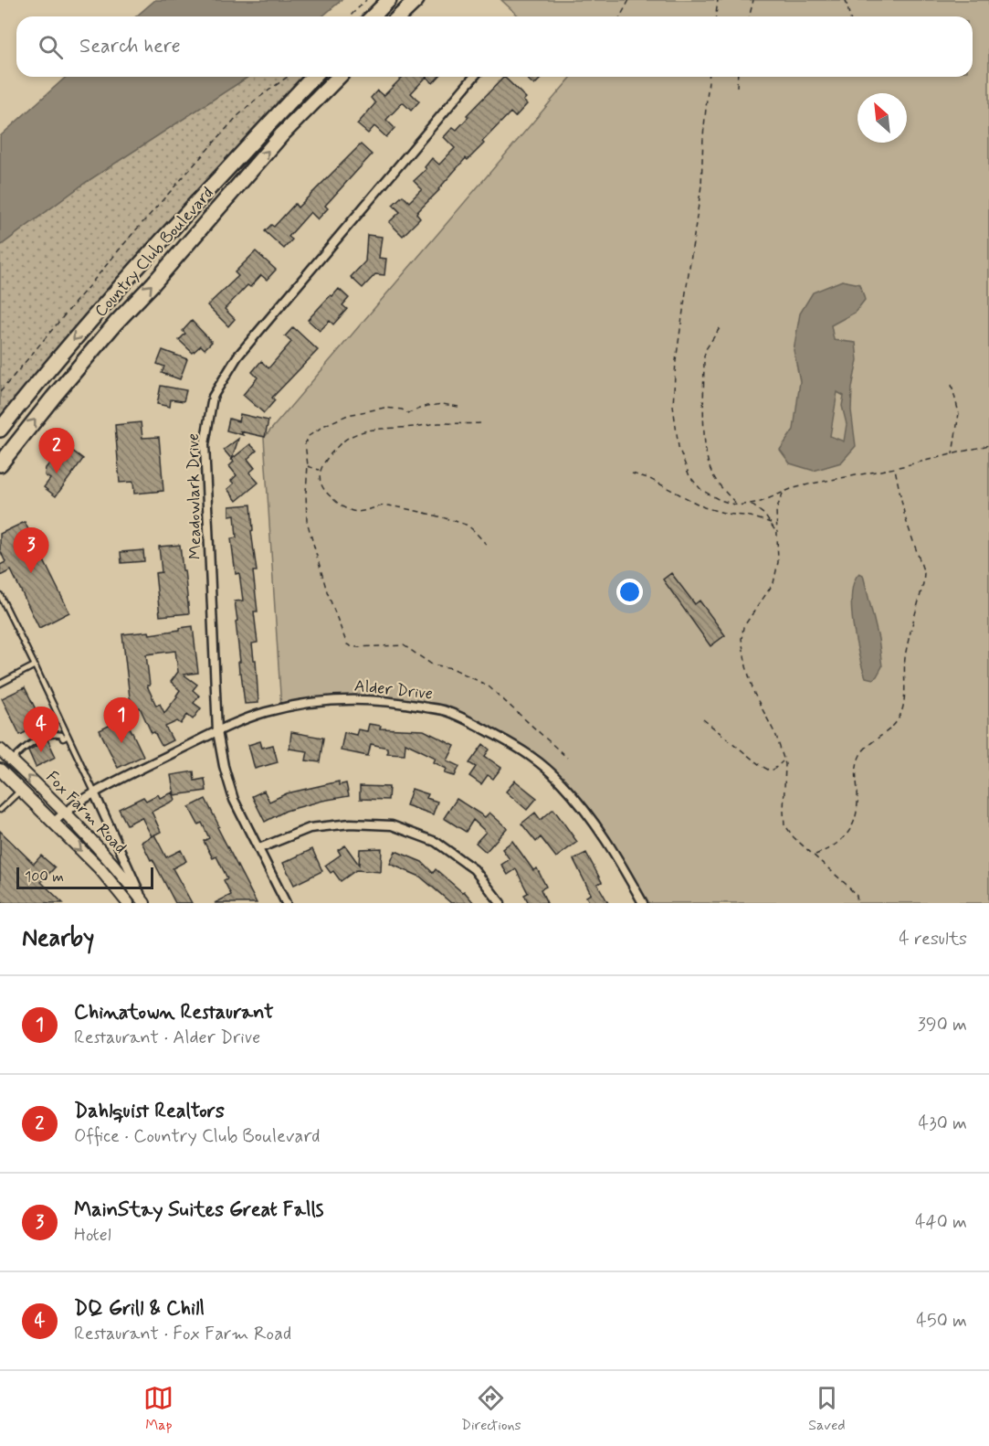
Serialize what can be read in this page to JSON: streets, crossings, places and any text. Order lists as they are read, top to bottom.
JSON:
{
  "streets": {
    "highway": ["Country Club Boulevard"],
    "street": ["Meadowlark Drive", "Alder Drive", "Fox Farm Road"]
  },
  "crossings": [
    ["Meadowlark Drive", "Alder Drive"],
    ["Alder Drive", "Fox Farm Road"]
  ],
  "scale_bar": "100 m",
  "north": "top left",
  "page": {
    "search": "Search here",
    "pins": [
      "2",
      "3",
      "1",
      "4"
    ],
    "scale": "100 m",
    "heading": ["Nearby", "4 results"],
    "list": [
      {
        "mark": "1",
        "name": "Chinatown Restaurant",
        "note": "Restaurant · Alder Drive",
        "value": "390 m"
      },
      {
        "mark": "2",
        "name": "Dahlquist Realtors",
        "note": "Office · Country Club Boulevard",
        "value": "430 m"
      },
      {
        "mark": "3",
        "name": "MainStay Suites Great Falls",
        "note": "Hotel",
        "value": "440 m"
      },
      {
        "mark": "4",
        "name": "DQ Grill & Chill",
        "note": "Restaurant · Fox Farm Road",
        "value": "450 m"
      }
    ],
    "nav": ["Map", "Directions", "Saved"]
  }
}
